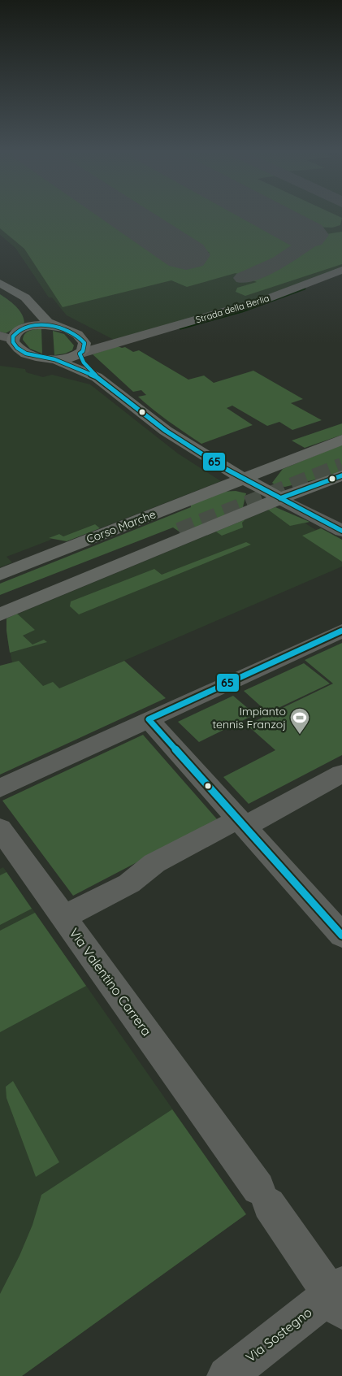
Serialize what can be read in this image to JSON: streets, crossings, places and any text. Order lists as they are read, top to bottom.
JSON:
{
  "streets": {
    "main road": ["Corso Marche"],
    "street": ["Strada della Berlia", "Via Valentino Carrera", "Via Sostegno"]
  },
  "crossings": [
    ["Via Valentino Carrera", "Via Sostegno"]
  ],
  "places": {
    "sports": ["Impianto tennis Franzoj"]
  },
  "lines": ["transit line 65"]
}
